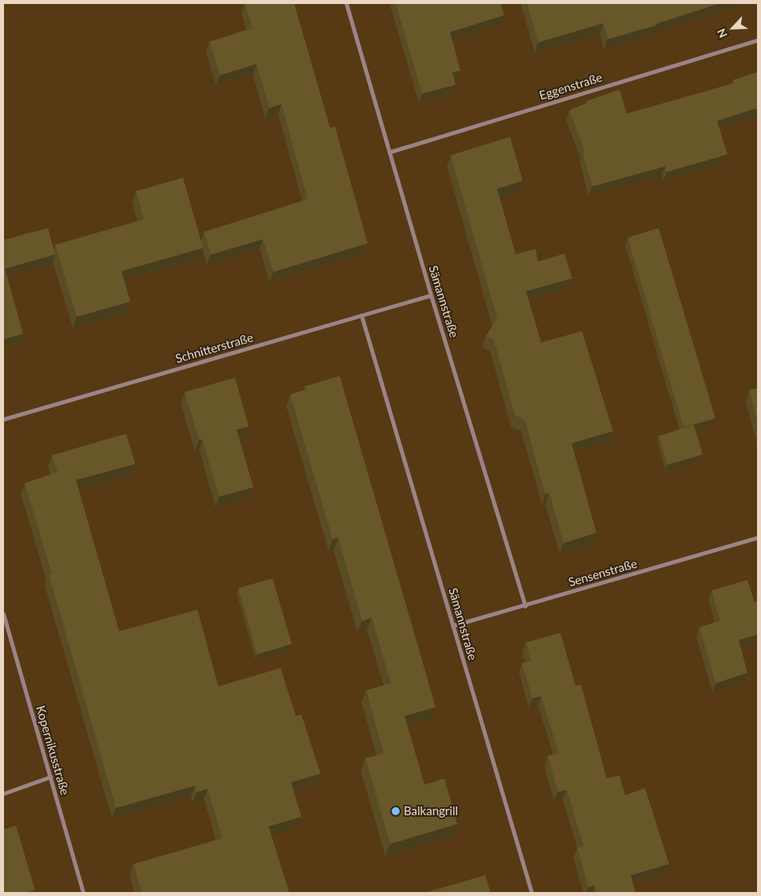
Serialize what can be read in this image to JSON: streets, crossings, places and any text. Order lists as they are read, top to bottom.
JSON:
{
  "streets": {
    "street": [
      "Eggenstraße",
      "Sämannstraße",
      "Schnitterstraße",
      "Sensenstraße",
      "Kopernikusstraße"
    ]
  },
  "crossings": [
    ["Eggenstraße", "Sämannstraße"],
    ["Sämannstraße", "Schnitterstraße"],
    ["Sämannstraße", "Sensenstraße"]
  ],
  "places": ["Balkangrill"],
  "north": "bottom left"
}
